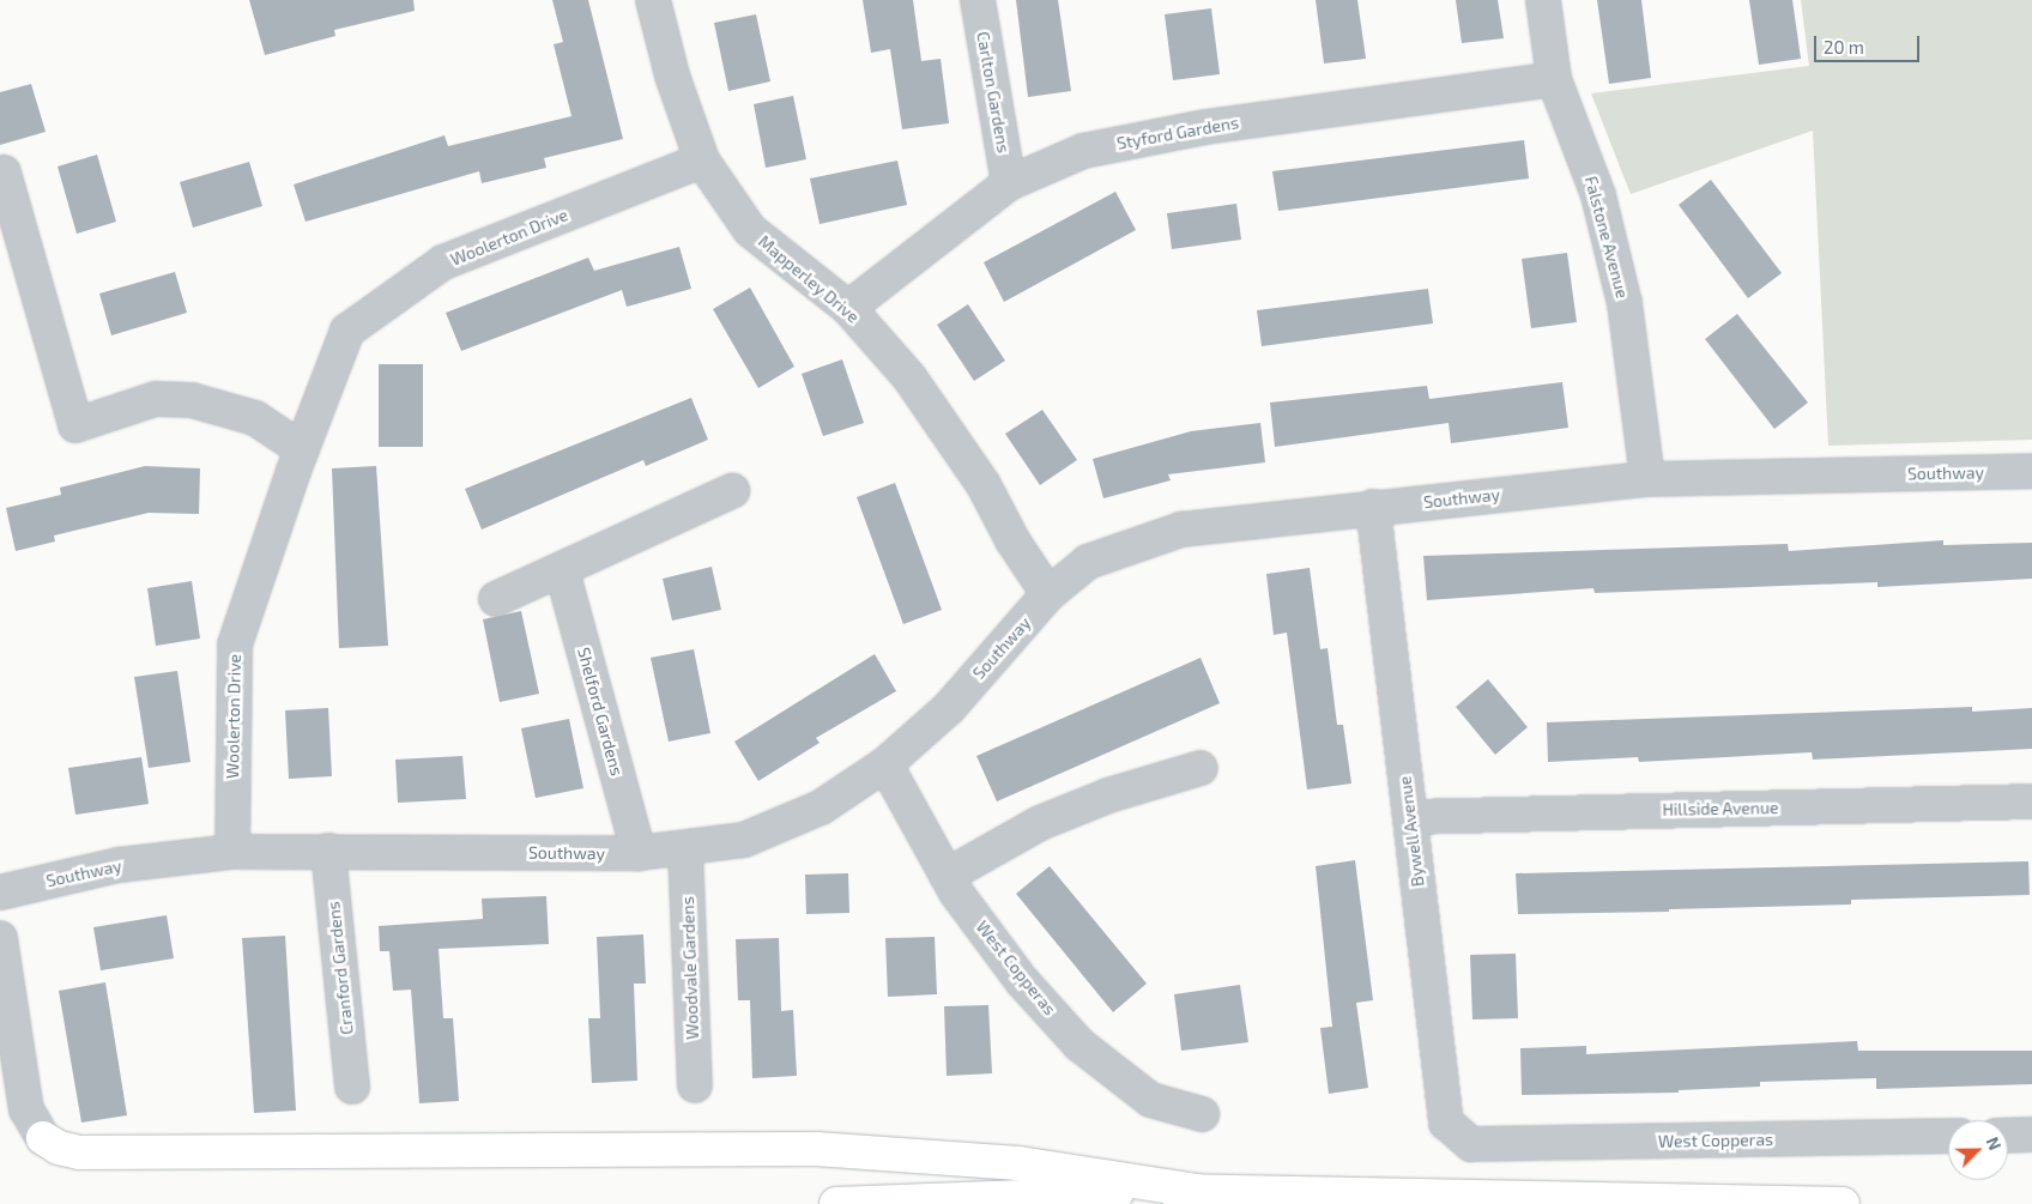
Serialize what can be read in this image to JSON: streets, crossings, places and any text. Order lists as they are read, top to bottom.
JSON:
{
  "streets": {
    "street": [
      "Carlton Gardens",
      "Styford Gardens",
      "Woolerton Drive",
      "Falstone Avenue",
      "Mapperley Drive",
      "Southway",
      "Shelford Gardens",
      "Hillside Avenue",
      "Bywell Avenue",
      "Cranford Gardens",
      "Woodvale Gardens",
      "West Copperas"
    ]
  },
  "crossings": [
    ["Carlton Gardens", "Styford Gardens"],
    ["Styford Gardens", "Falstone Avenue"],
    ["Styford Gardens", "Mapperley Drive"],
    ["Woolerton Drive", "Mapperley Drive"],
    ["Woolerton Drive", "Southway"],
    ["Falstone Avenue", "Southway"],
    ["Mapperley Drive", "Southway"],
    ["Southway", "Shelford Gardens"],
    ["Southway", "Bywell Avenue"],
    ["Southway", "Cranford Gardens"],
    ["Southway", "Woodvale Gardens"],
    ["Southway", "West Copperas"],
    ["Hillside Avenue", "Bywell Avenue"],
    ["Bywell Avenue", "West Copperas"]
  ],
  "scale_bar": "20 m",
  "north": "top right"
}
